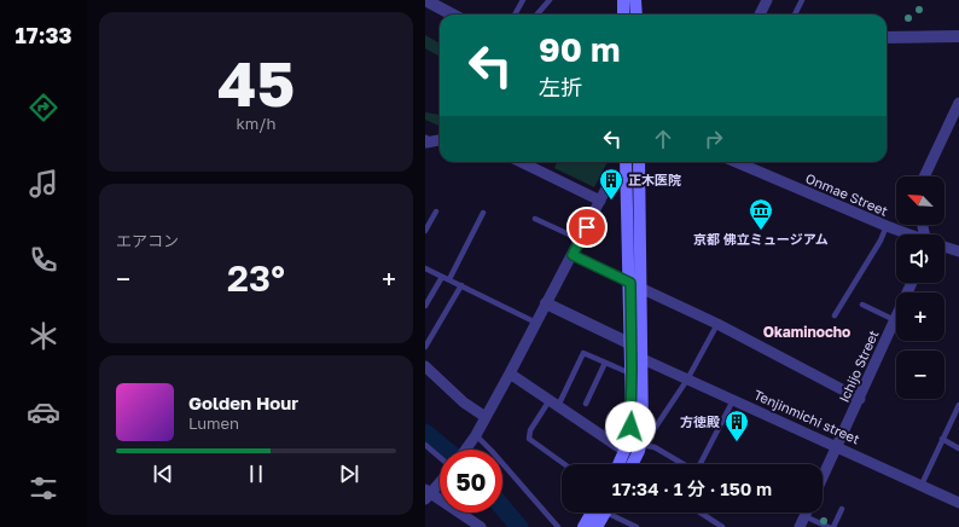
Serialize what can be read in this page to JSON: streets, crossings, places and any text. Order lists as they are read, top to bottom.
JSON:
{
  "streets": {
    "street": ["Onmae Street", "Ichijo Street", "Tenjinmichi street"]
  },
  "crossings": [
    ["Ichijo Street", "Tenjinmichi street"]
  ],
  "districts": ["Okaminocho"],
  "places": {
    "building": ["正木医院", "方徳殿"],
    "museum": ["京都 佛立ミュージアム"]
  },
  "north": "top left",
  "page": {
    "tabs": "17:33",
    "tile": [
      ["45", "km/h"],
      "エアコン"
    ],
    "turn": ["90 m", "左折"],
    "map_buttons": ["+", "−"],
    "heat": ["−", "23°", "+"],
    "song": ["Golden Hour", "Lumen"],
    "limit": "50",
    "trip": "17:34 · 1 分 · 150 m"
  }
}
